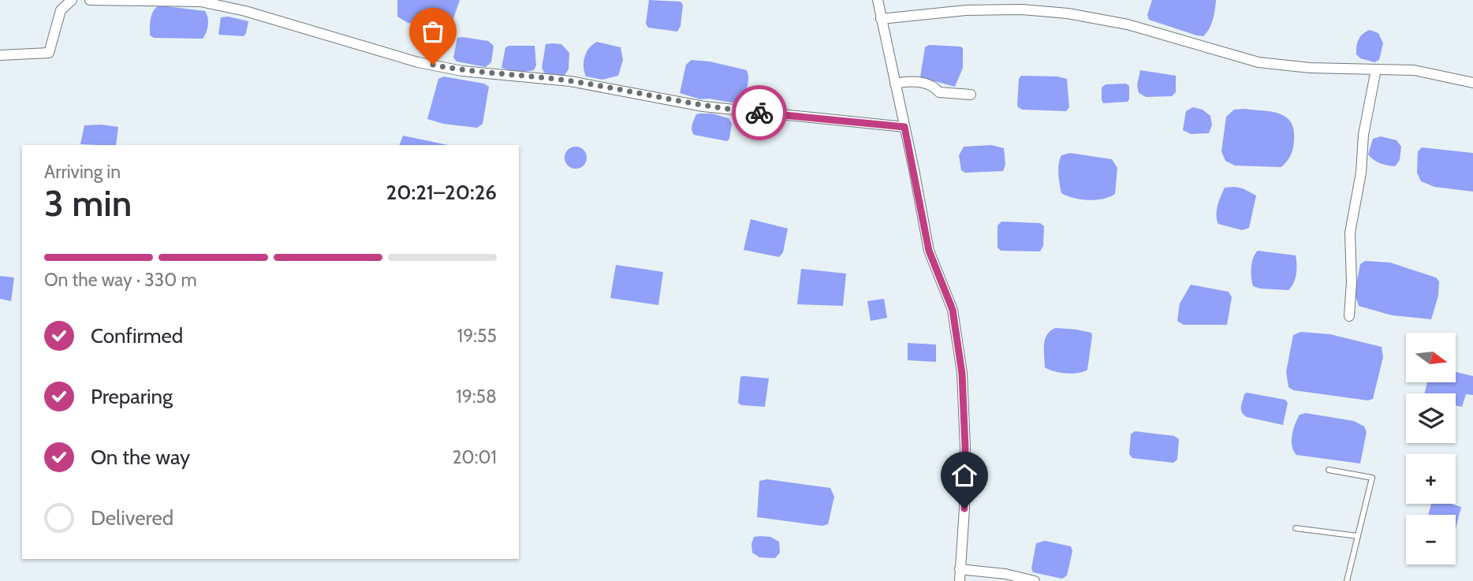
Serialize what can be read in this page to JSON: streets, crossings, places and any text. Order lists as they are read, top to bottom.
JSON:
{
  "north": "right",
  "page": {
    "heading": ["3 min", "Arriving in", "20:21–20:26"],
    "bar": "On the way · 330 m",
    "list": [
      ["Confirmed", "19:55"],
      ["Preparing", "19:58"],
      ["On the way", "20:01"],
      "Delivered"
    ],
    "map_buttons": ["+", "−"]
  }
}
